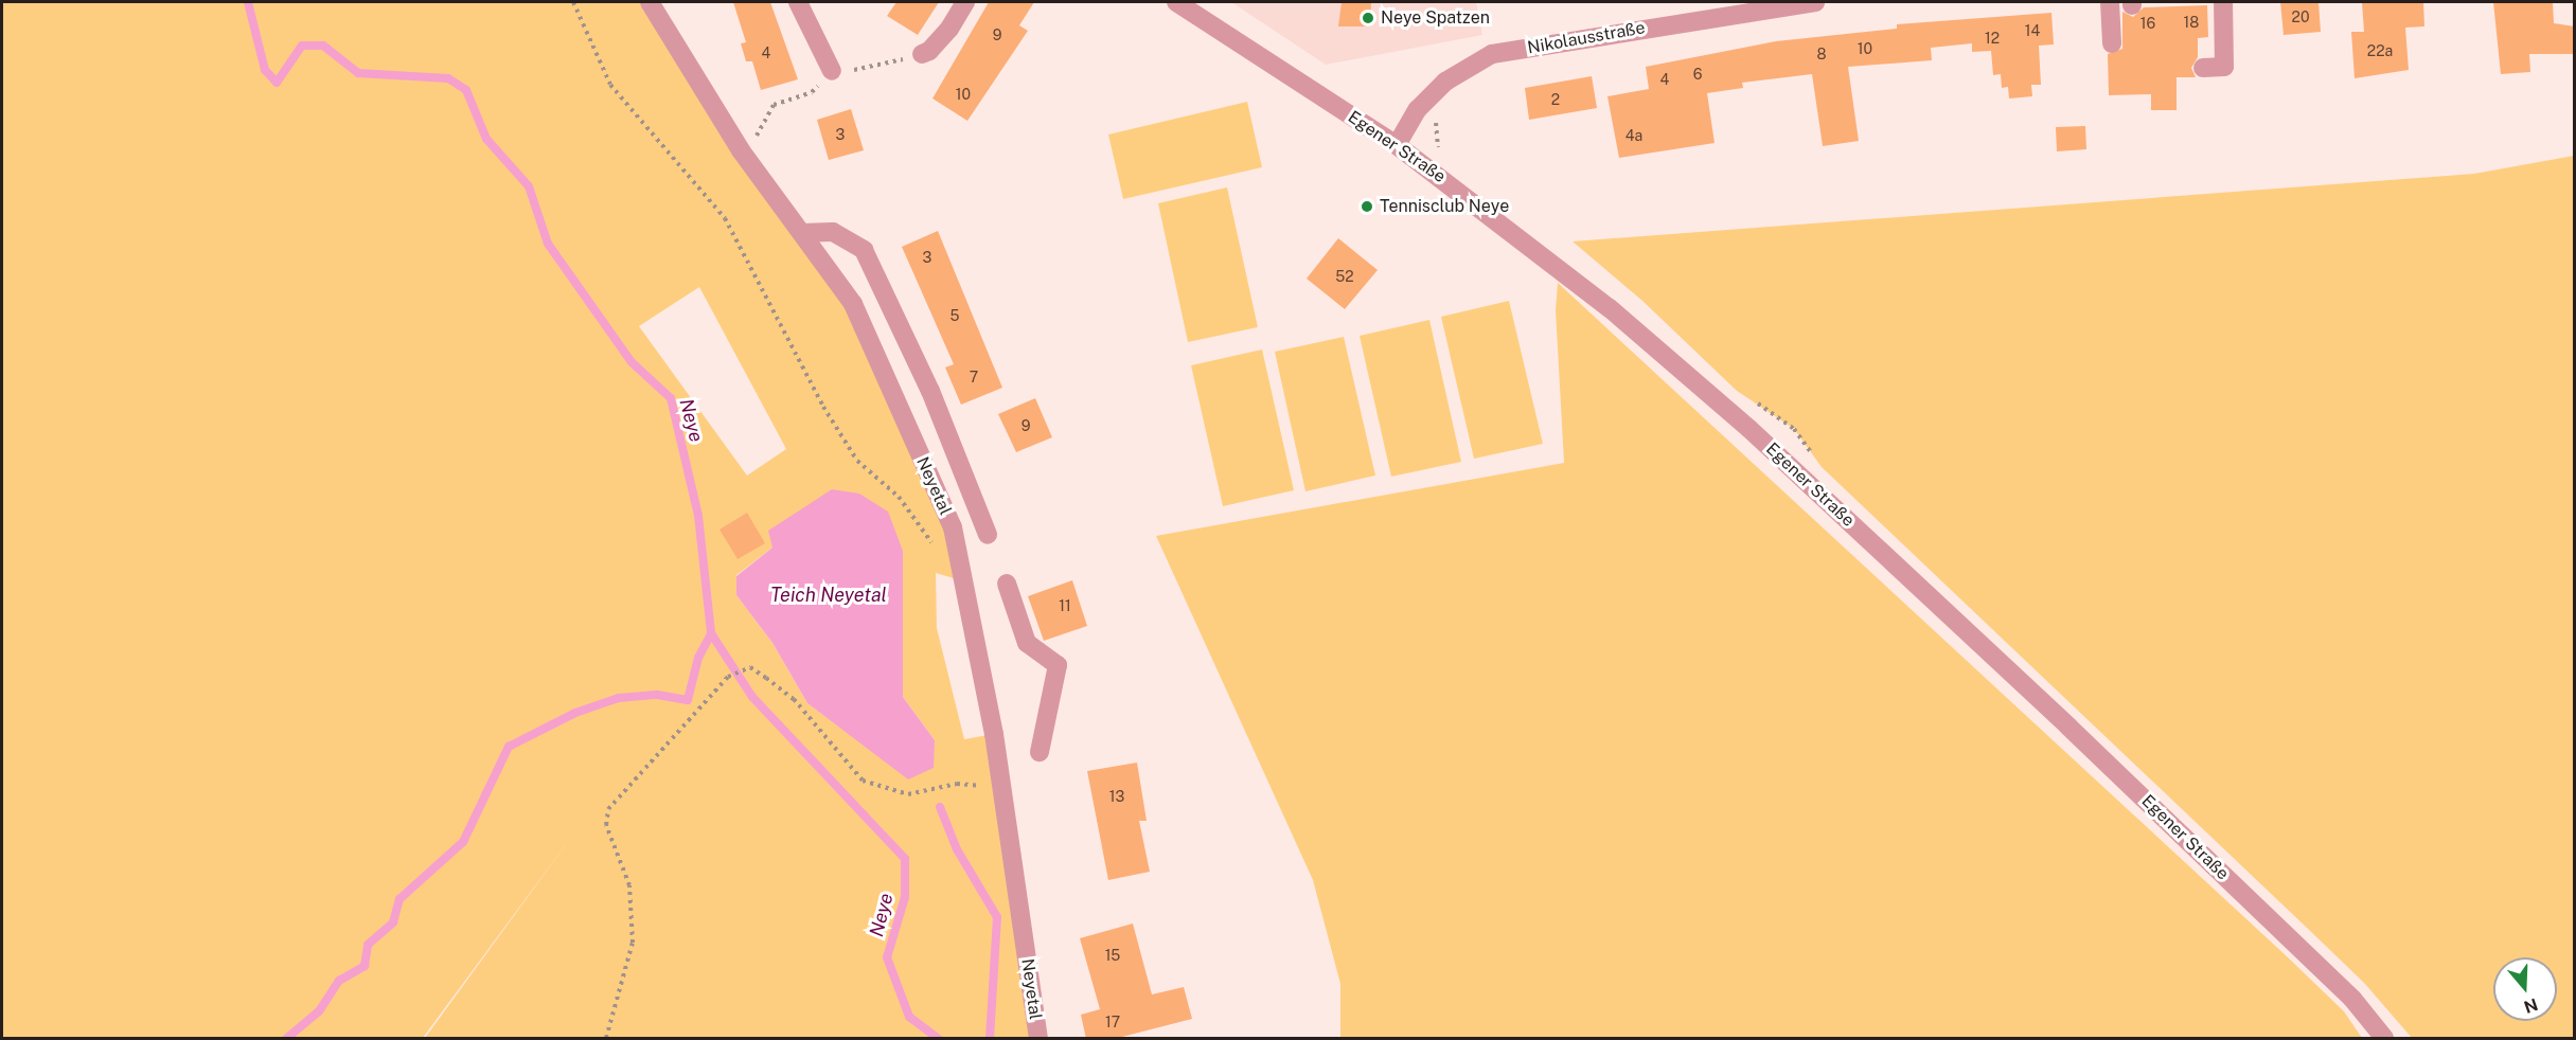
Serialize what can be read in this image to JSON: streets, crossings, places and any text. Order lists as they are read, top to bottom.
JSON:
{
  "streets": {
    "street": ["Nikolausstraße", "Egener Straße", "Neyetal"]
  },
  "crossings": [
    ["Nikolausstraße", "Egener Straße"]
  ],
  "water": ["Neye", "Teich Neyetal"],
  "places": ["Neye Spatzen", "Tennisclub Neye"],
  "house_numbers": [
    "20",
    "18",
    "16",
    "14",
    "9",
    "12",
    "10",
    "22a",
    "4",
    "8",
    "6",
    "4",
    "10",
    "2",
    "3",
    "4a",
    "3",
    "52",
    "5",
    "7",
    "9",
    "11",
    "13",
    "15",
    "17"
  ],
  "north": "bottom"
}
